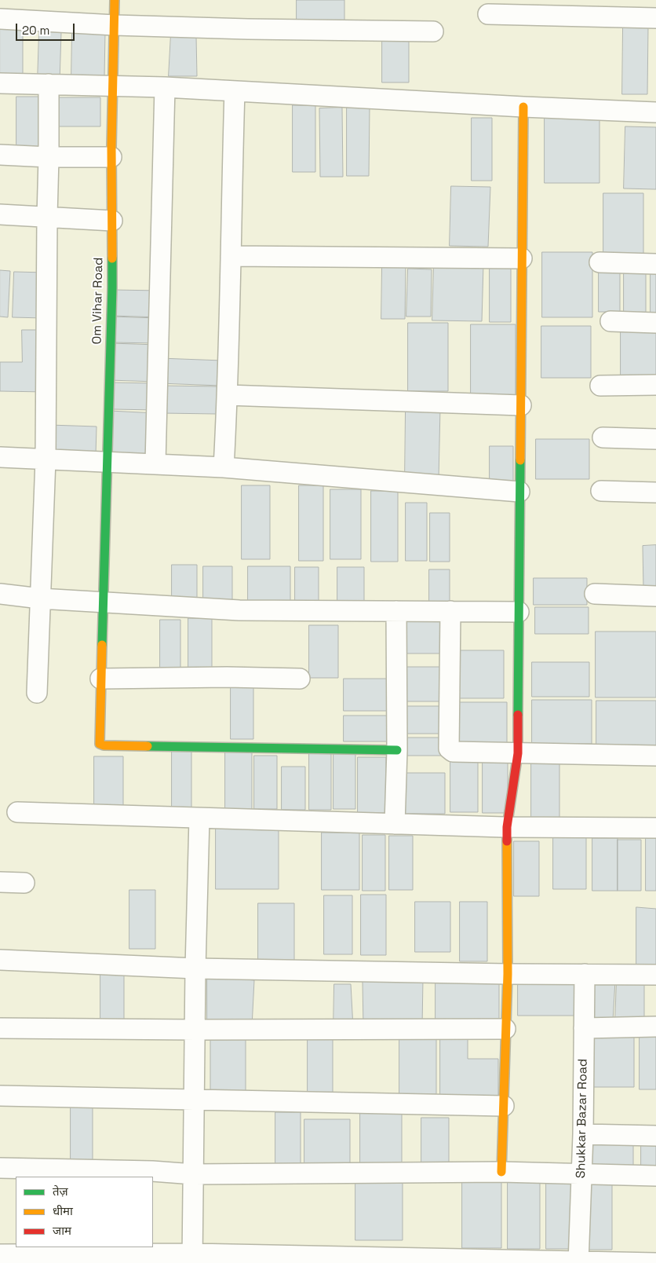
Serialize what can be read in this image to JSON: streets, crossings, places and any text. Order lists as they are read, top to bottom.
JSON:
{
  "streets": {
    "street": ["Om Vihar Road", "Shukkar Bazar Road"]
  },
  "legend": ["तेज़", "धीमा", "जाम"],
  "scale_bar": "20 m"
}
